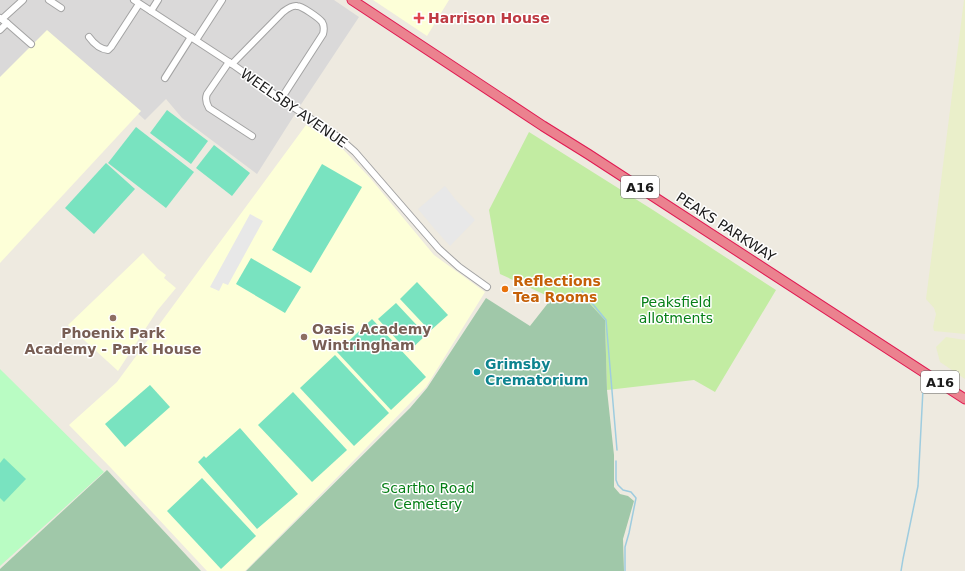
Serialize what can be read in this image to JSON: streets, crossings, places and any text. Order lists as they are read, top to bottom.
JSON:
{
  "streets": {
    "highway": ["A16", "PEAKS PARKWAY"],
    "street": ["WEELSBY AVENUE"]
  },
  "parks": ["Peaksfield allotments", "Scartho Road Cemetery"],
  "places": {
    "health": ["Harrison House"],
    "other": [
      "Reflections Tea Rooms",
      "Phoenix Park Academy - Park House",
      "Oasis Academy Wintringham",
      "Grimsby Crematorium"
    ]
  }
}
